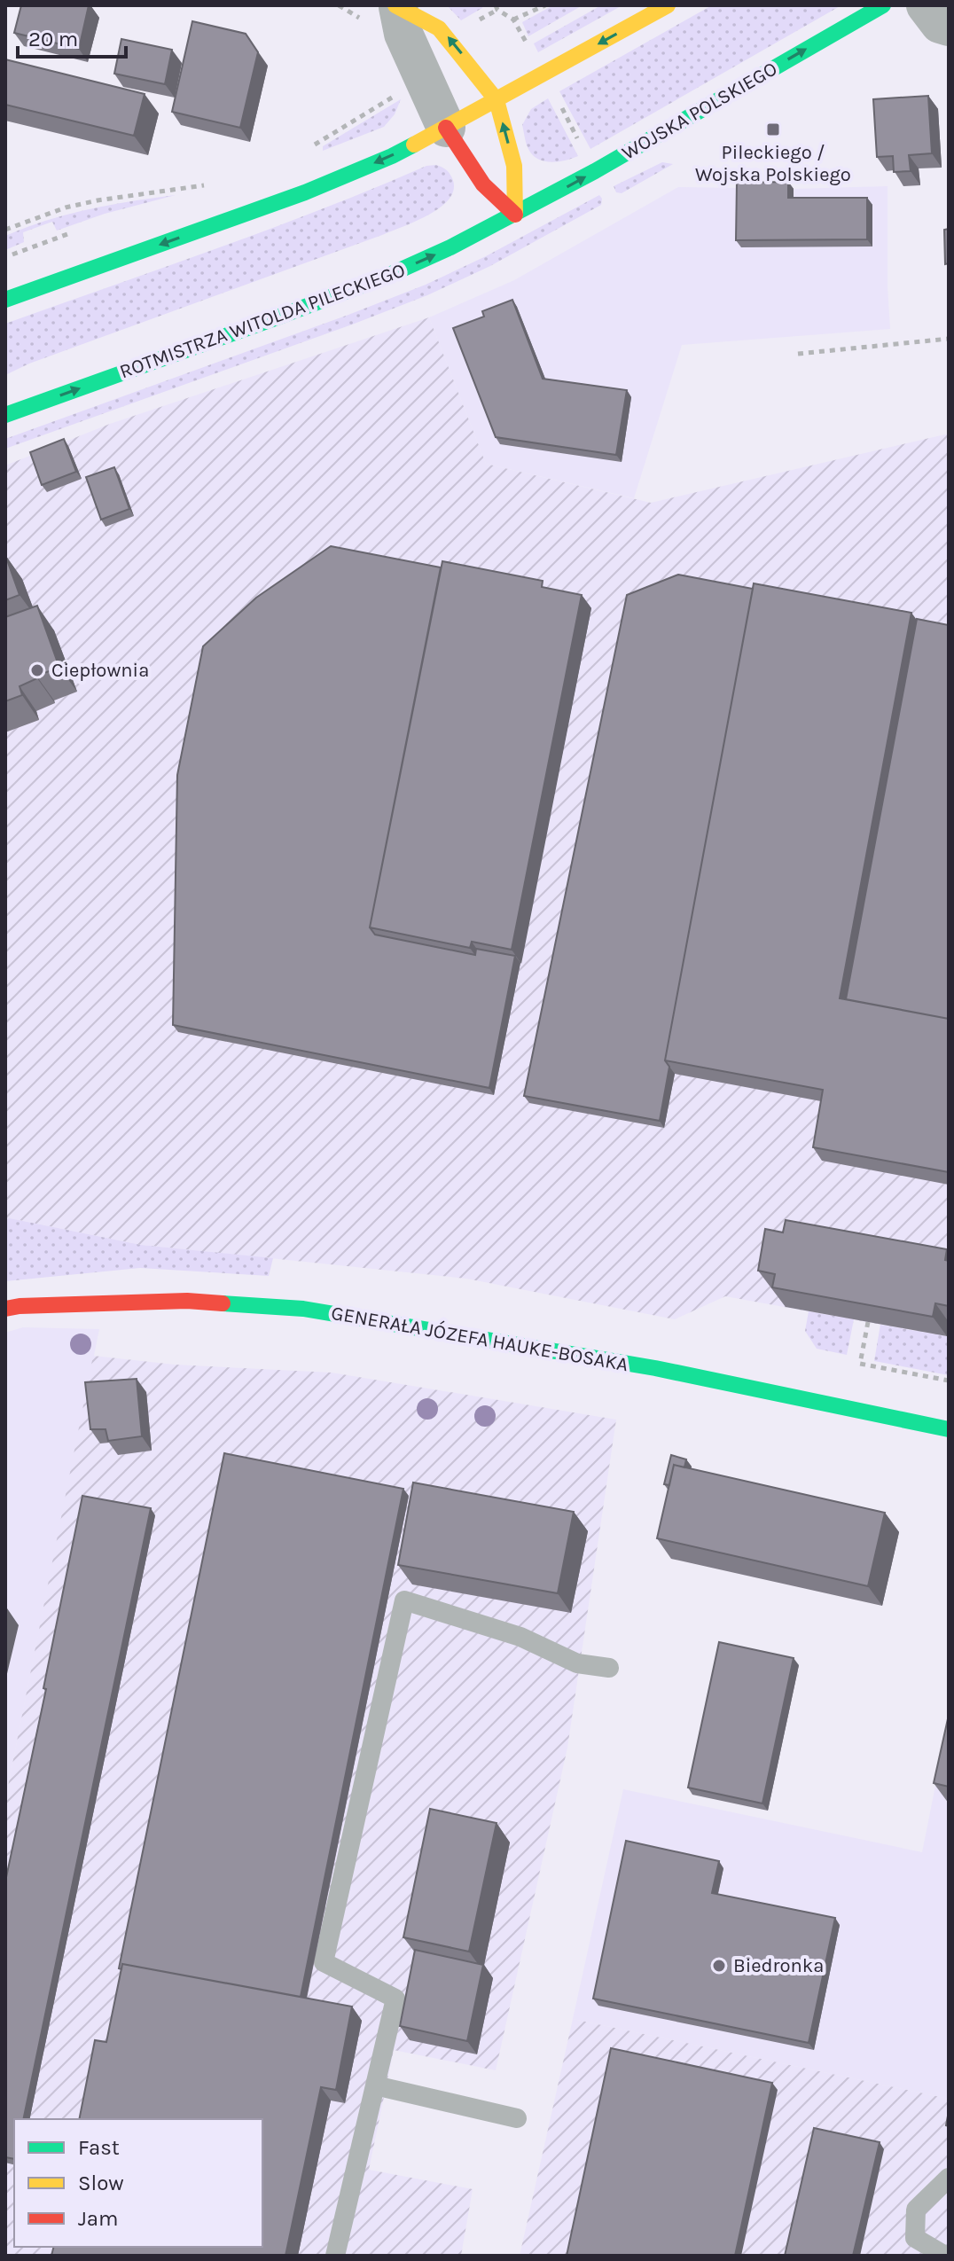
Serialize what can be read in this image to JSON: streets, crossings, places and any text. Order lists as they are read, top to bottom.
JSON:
{
  "streets": {
    "main road": ["WOJSKA POLSKIEGO", "ROTMISTRZA WITOLDA PILECKIEGO", "GENERAŁA JÓZEFA HAUKE-BOSAKA"]
  },
  "crossings": [
    ["WOJSKA POLSKIEGO", "ROTMISTRZA WITOLDA PILECKIEGO"]
  ],
  "places": {
    "transit": ["Pileckiego / Wojska Polskiego"],
    "other": ["Ciepłownia", "Biedronka"]
  },
  "legend": ["Fast", "Slow", "Jam"],
  "scale_bar": "20 m"
}
